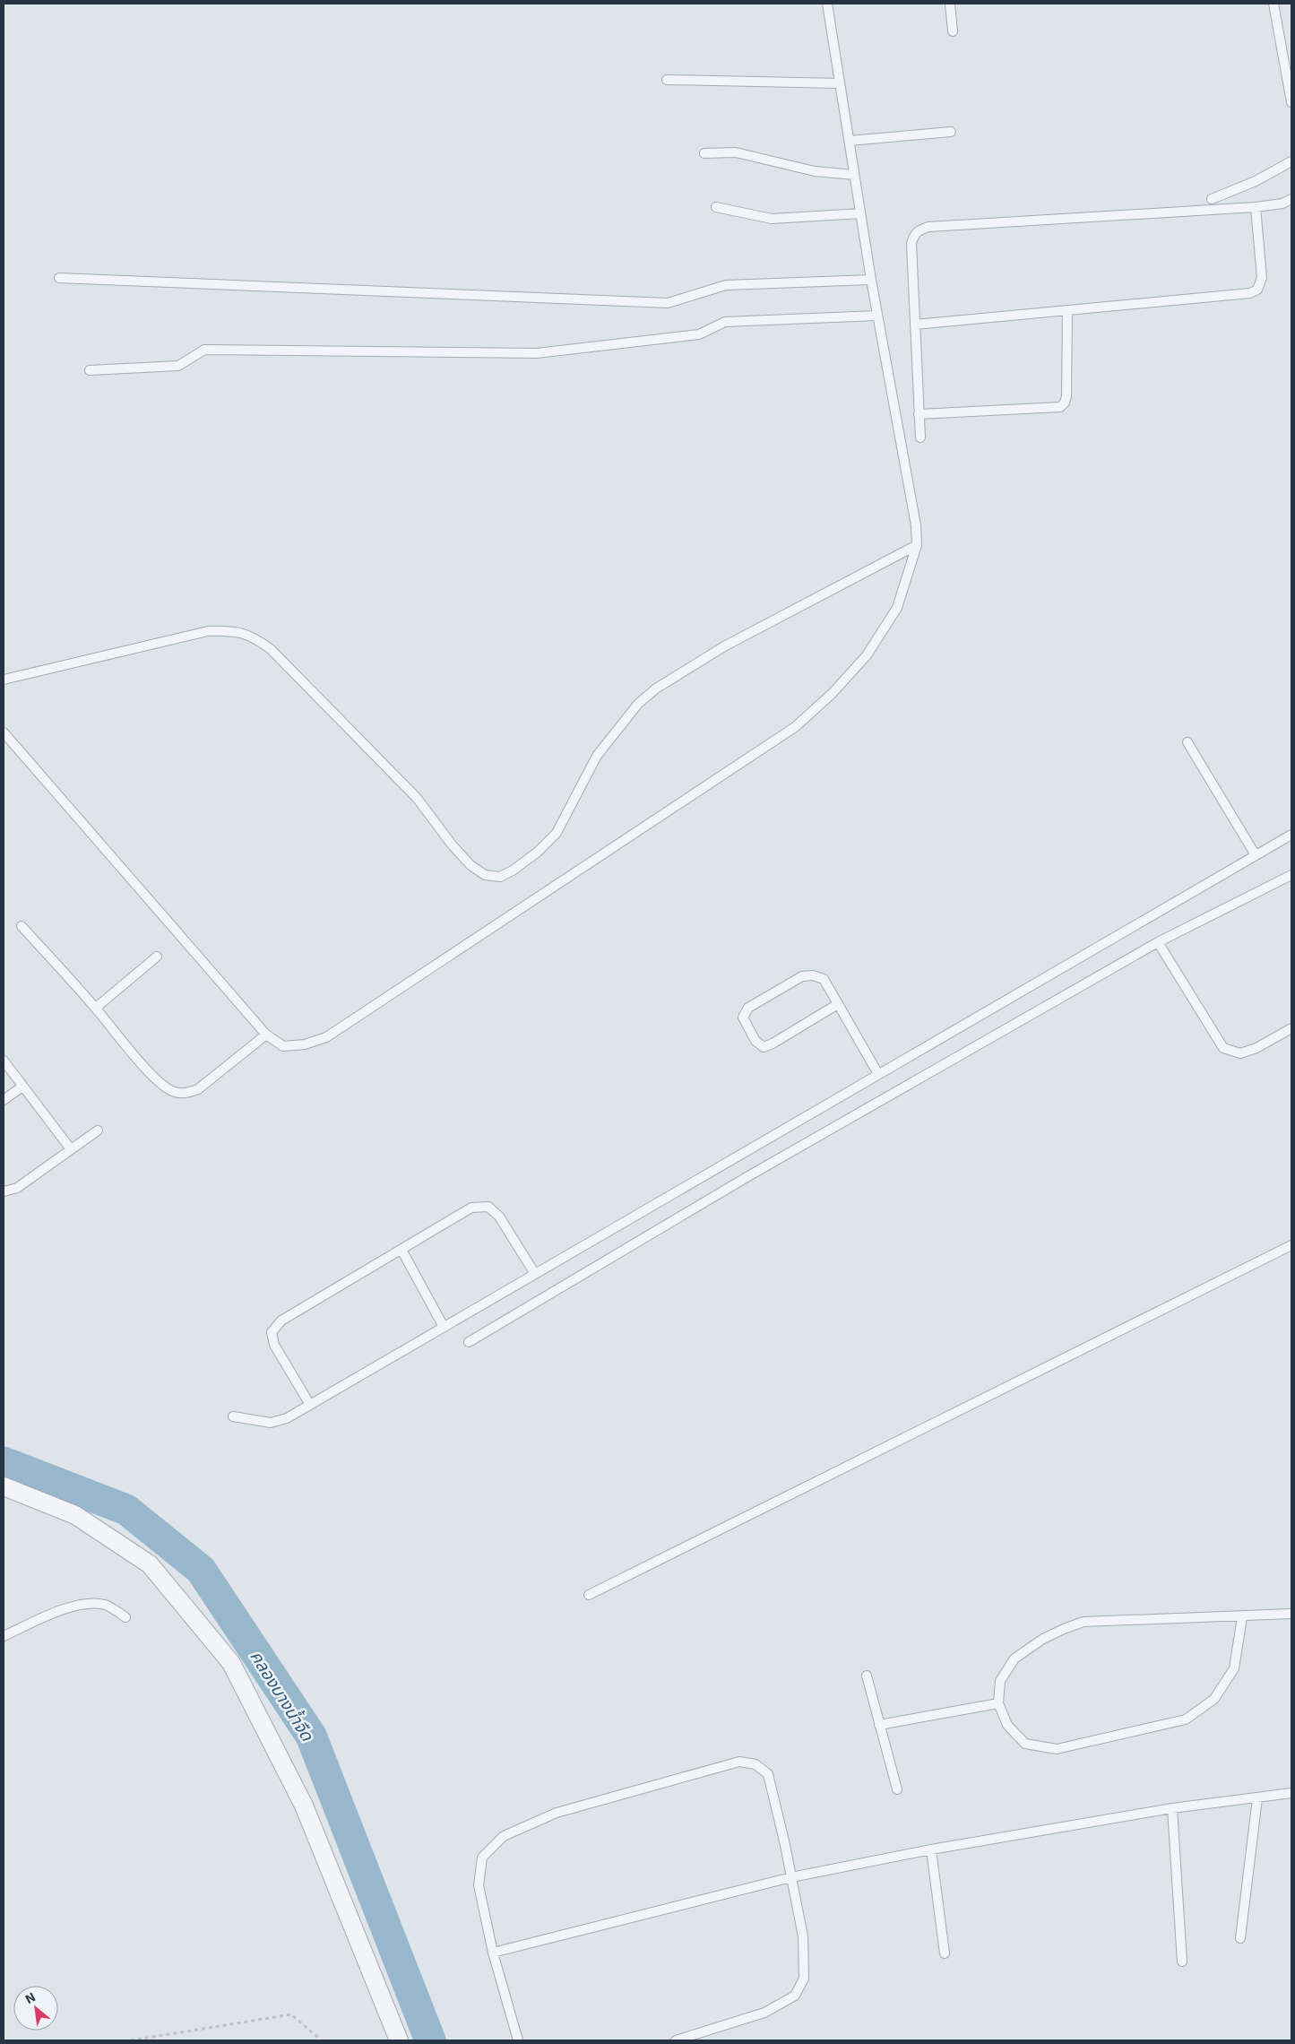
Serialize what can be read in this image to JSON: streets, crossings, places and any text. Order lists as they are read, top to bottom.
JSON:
{
  "water": ["คลองบางน้ำจืด"],
  "north": "top left"
}
